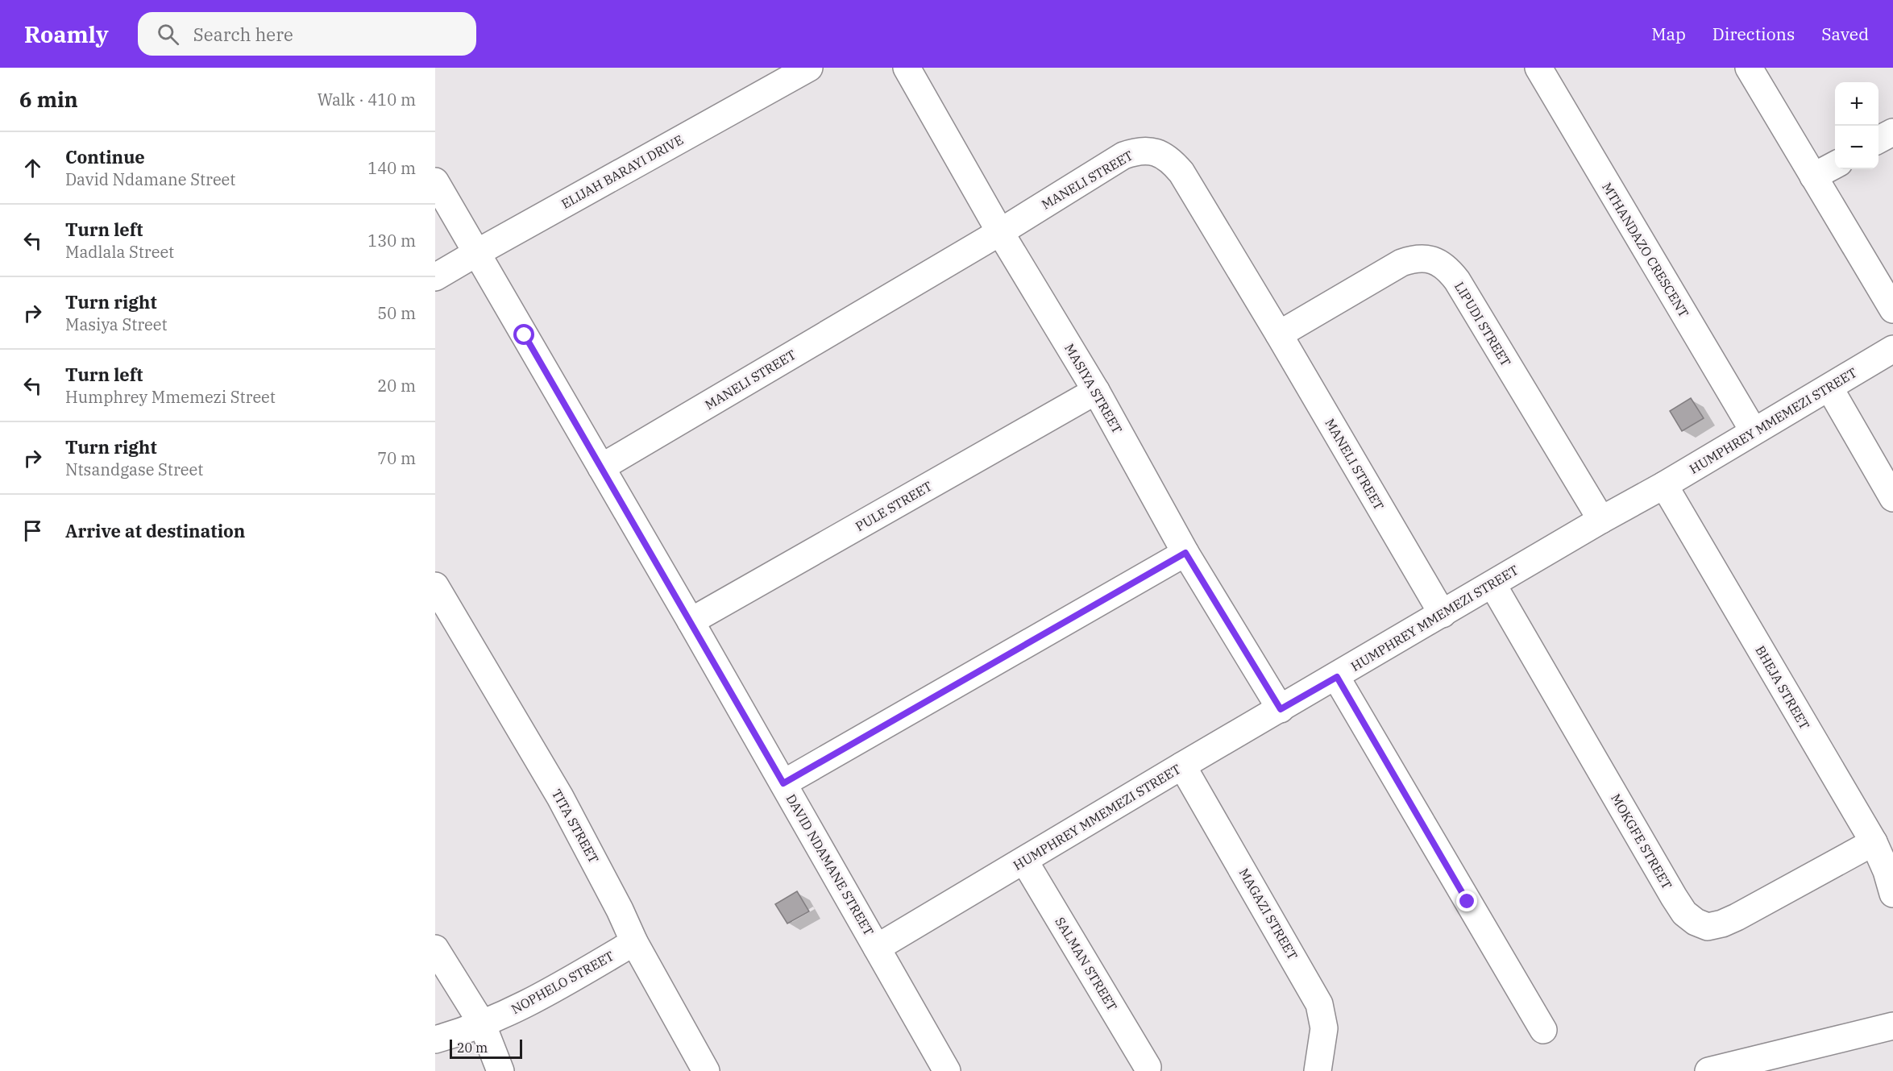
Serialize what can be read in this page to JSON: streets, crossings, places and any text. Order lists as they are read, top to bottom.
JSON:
{
  "streets": {
    "street": [
      "ELIJAH BARAYI DRIVE",
      "MANELI STREET",
      "MTHANDAZO CRESCENT",
      "LIPUDI STREET",
      "MASIYA STREET",
      "HUMPHREY MMEMEZI STREET",
      "PULE STREET",
      "BHEJA STREET",
      "TITA STREET",
      "MOKGFE STREET",
      "DAVID NDAMANE STREET",
      "MAGAZI STREET",
      "SALMAN STREET",
      "NOPHELO STREET"
    ]
  },
  "crossings": [
    ["ELIJAH BARAYI DRIVE", "DAVID NDAMANE STREET"],
    ["MANELI STREET", "LIPUDI STREET"],
    ["MANELI STREET", "MASIYA STREET"],
    ["MANELI STREET", "HUMPHREY MMEMEZI STREET"],
    ["MANELI STREET", "DAVID NDAMANE STREET"],
    ["MTHANDAZO CRESCENT", "HUMPHREY MMEMEZI STREET"],
    ["LIPUDI STREET", "HUMPHREY MMEMEZI STREET"],
    ["MASIYA STREET", "HUMPHREY MMEMEZI STREET"],
    ["MASIYA STREET", "PULE STREET"],
    ["HUMPHREY MMEMEZI STREET", "BHEJA STREET"],
    ["HUMPHREY MMEMEZI STREET", "MOKGFE STREET"],
    ["HUMPHREY MMEMEZI STREET", "DAVID NDAMANE STREET"],
    ["HUMPHREY MMEMEZI STREET", "MAGAZI STREET"],
    ["HUMPHREY MMEMEZI STREET", "SALMAN STREET"],
    ["PULE STREET", "DAVID NDAMANE STREET"],
    ["BHEJA STREET", "MOKGFE STREET"],
    ["TITA STREET", "NOPHELO STREET"]
  ],
  "scale_bar": "20 m",
  "page": {
    "header": "Roamly",
    "search": "Search here",
    "nav": ["Map", "Directions", "Saved"],
    "heading": ["6 min", "Walk · 410 m"],
    "map_buttons": ["+", "−"],
    "list": [
      ["Continue", "David Ndamane Street", "140 m"],
      ["Turn left", "Madlala Street", "130 m"],
      ["Turn right", "Masiya Street", "50 m"],
      ["Turn left", "Humphrey Mmemezi Street", "20 m"],
      ["Turn right", "Ntsandgase Street", "70 m"],
      "Arrive at destination"
    ],
    "scale": "20 m"
  }
}
